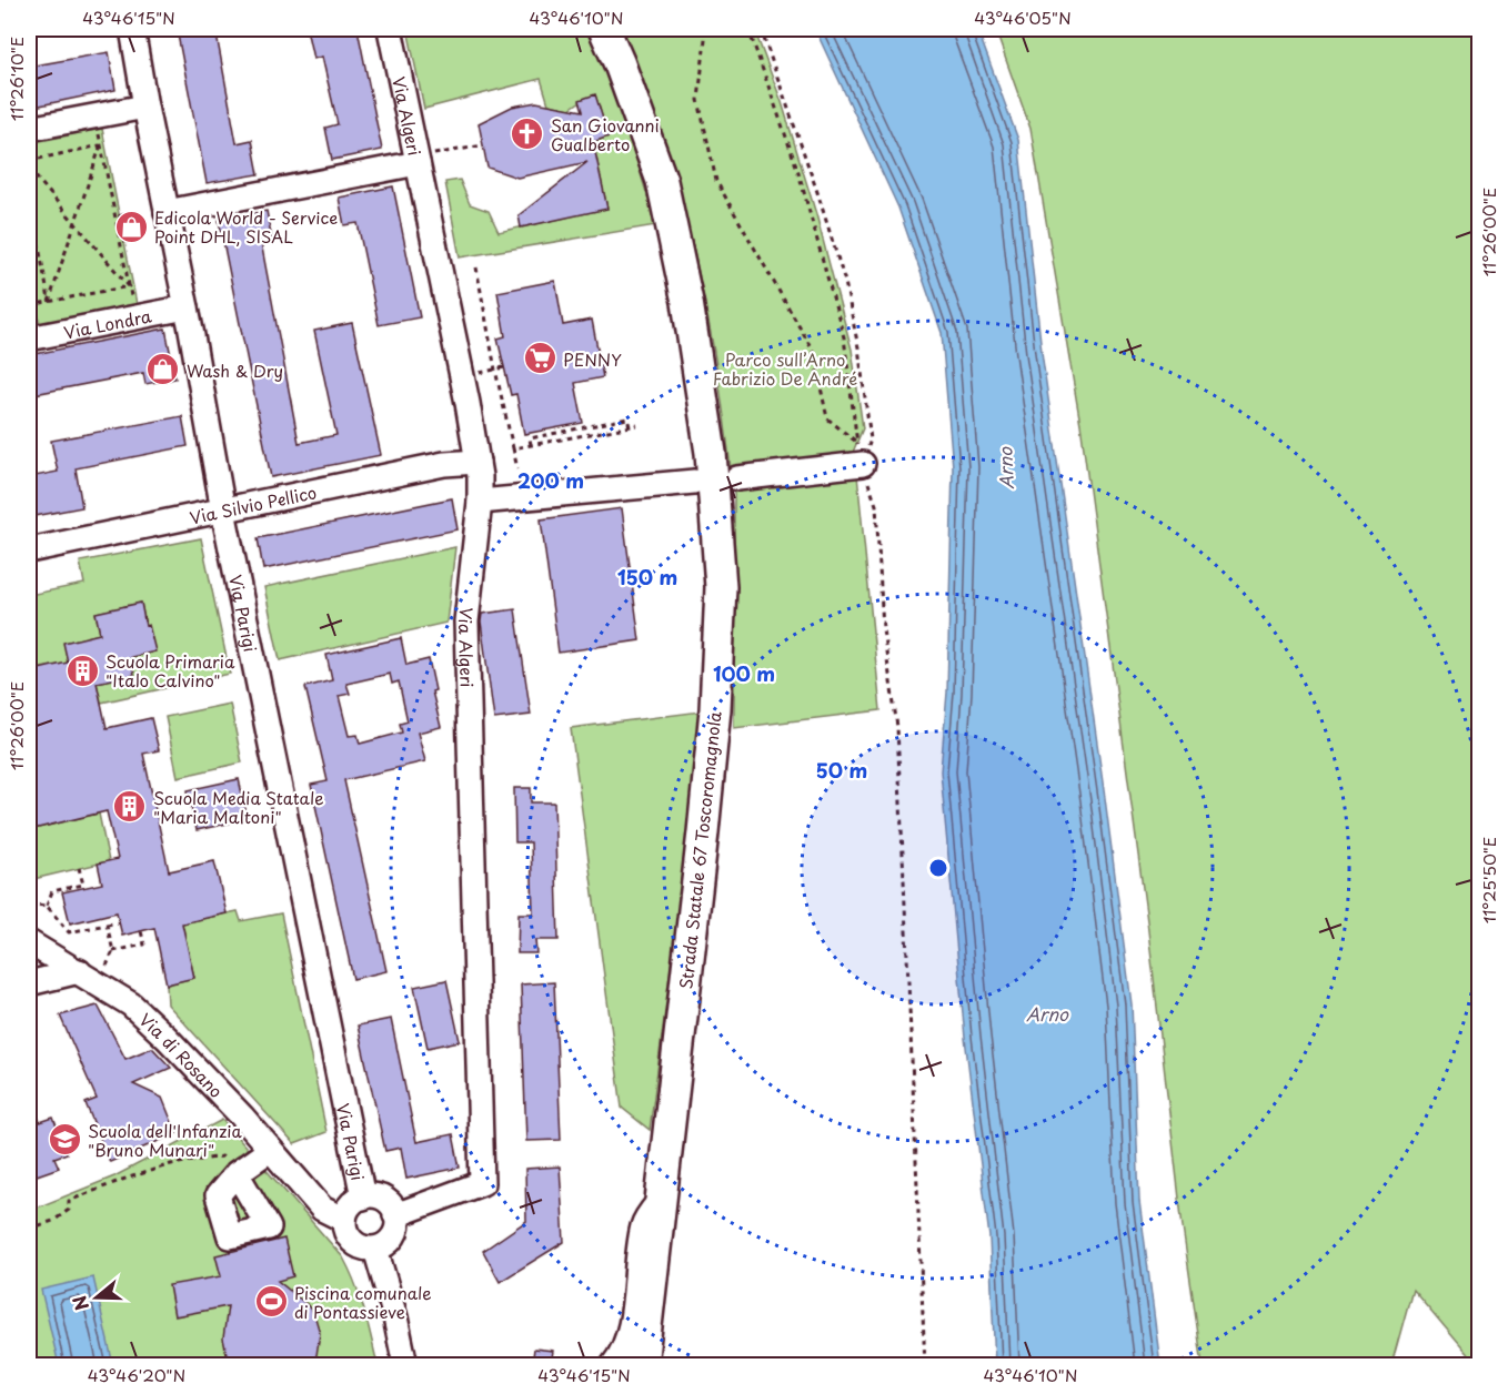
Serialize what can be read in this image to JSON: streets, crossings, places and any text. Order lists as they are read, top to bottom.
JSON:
{
  "streets": {
    "main road": ["Strada Statale 67 Toscoromagnola"],
    "street": [
      "Via Algeri",
      "Via Londra",
      "Via Silvio Pellico",
      "Via Parigi",
      "Via di Rosano"
    ]
  },
  "crossings": [
    ["Via Algeri", "Via Silvio Pellico"],
    ["Via Algeri", "Via Parigi"],
    ["Via Algeri", "Via di Rosano"],
    ["Via Londra", "Via Parigi"],
    ["Via Silvio Pellico", "Via Parigi"],
    ["Via Parigi", "Via di Rosano"]
  ],
  "water": ["Arno"],
  "parks": ["Parco sull’Arno Fabrizio De André"],
  "places": {
    "church": ["San Giovanni Gualberto"],
    "shop": ["Edicola World - Service Point DHL, SISAL", "Wash & Dry"],
    "supermarket": ["PENNY"],
    "building": ["Scuola Primaria \"Italo Calvino\"", "Scuola Media Statale \"Maria Maltoni\""],
    "school or university": ["Scuola dell'Infanzia \"Bruno Munari\""],
    "sports": ["Piscina comunale di Pontassieve"]
  },
  "north": "left",
  "coordinates": [
    "43°46'15\"N",
    "43°46'10\"N",
    "43°46'05\"N",
    "11°26'10\"E",
    "11°26'00\"E",
    "11°25'50\"E",
    "43°46'20\"N"
  ],
  "rings": [
    "200 m",
    "150 m",
    "100 m",
    "50 m"
  ]
}
